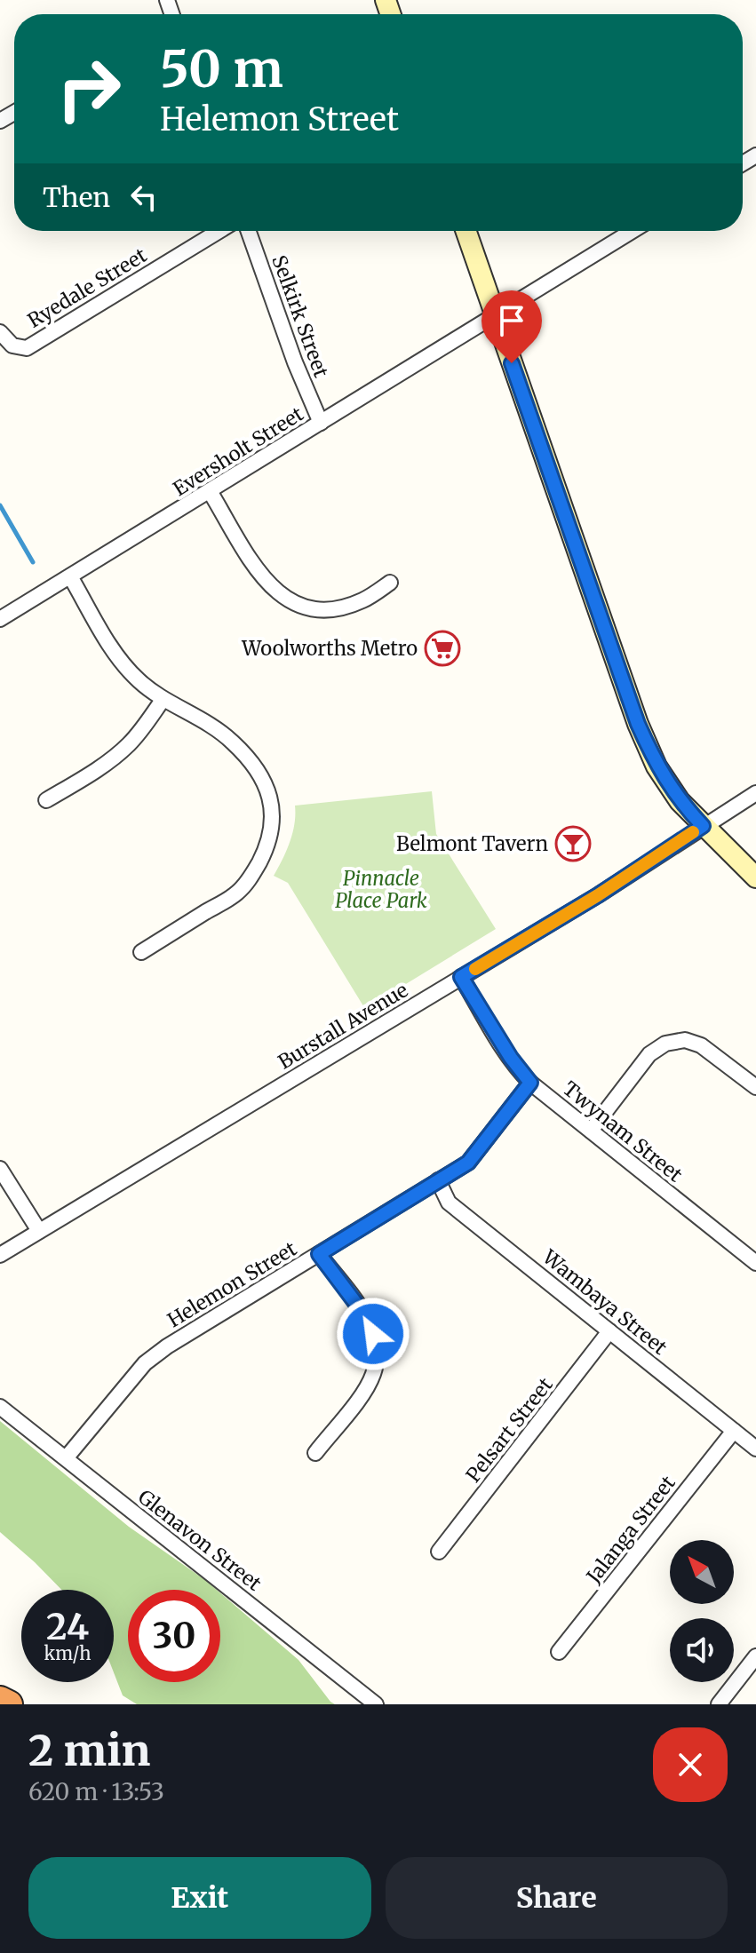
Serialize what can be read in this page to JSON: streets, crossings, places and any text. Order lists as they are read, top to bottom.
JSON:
{
  "streets": {
    "street": [
      "Ryedale Street",
      "Selkirk Street",
      "Eversholt Street",
      "Burstall Avenue",
      "Twynam Street",
      "Helemon Street",
      "Wambaya Street",
      "Pelsart Street",
      "Jalanga Street",
      "Glenavon Street"
    ]
  },
  "crossings": [
    ["Selkirk Street", "Eversholt Street"],
    ["Burstall Avenue", "Twynam Street"],
    ["Twynam Street", "Helemon Street"],
    ["Helemon Street", "Wambaya Street"],
    ["Helemon Street", "Glenavon Street"],
    ["Wambaya Street", "Pelsart Street"],
    ["Wambaya Street", "Jalanga Street"]
  ],
  "parks": ["Pinnacle Place Park"],
  "places": {
    "supermarket": ["Woolworths Metro"],
    "bar": ["Belmont Tavern"]
  },
  "north": "top left",
  "page": {
    "turn": ["50 m", "Helemon Street"],
    "then": "Then",
    "speed": "24 km/h",
    "limit": "30",
    "heading": ["2 min", "620 m · 13:53"],
    "buttons": ["Exit", "Share"]
  }
}
